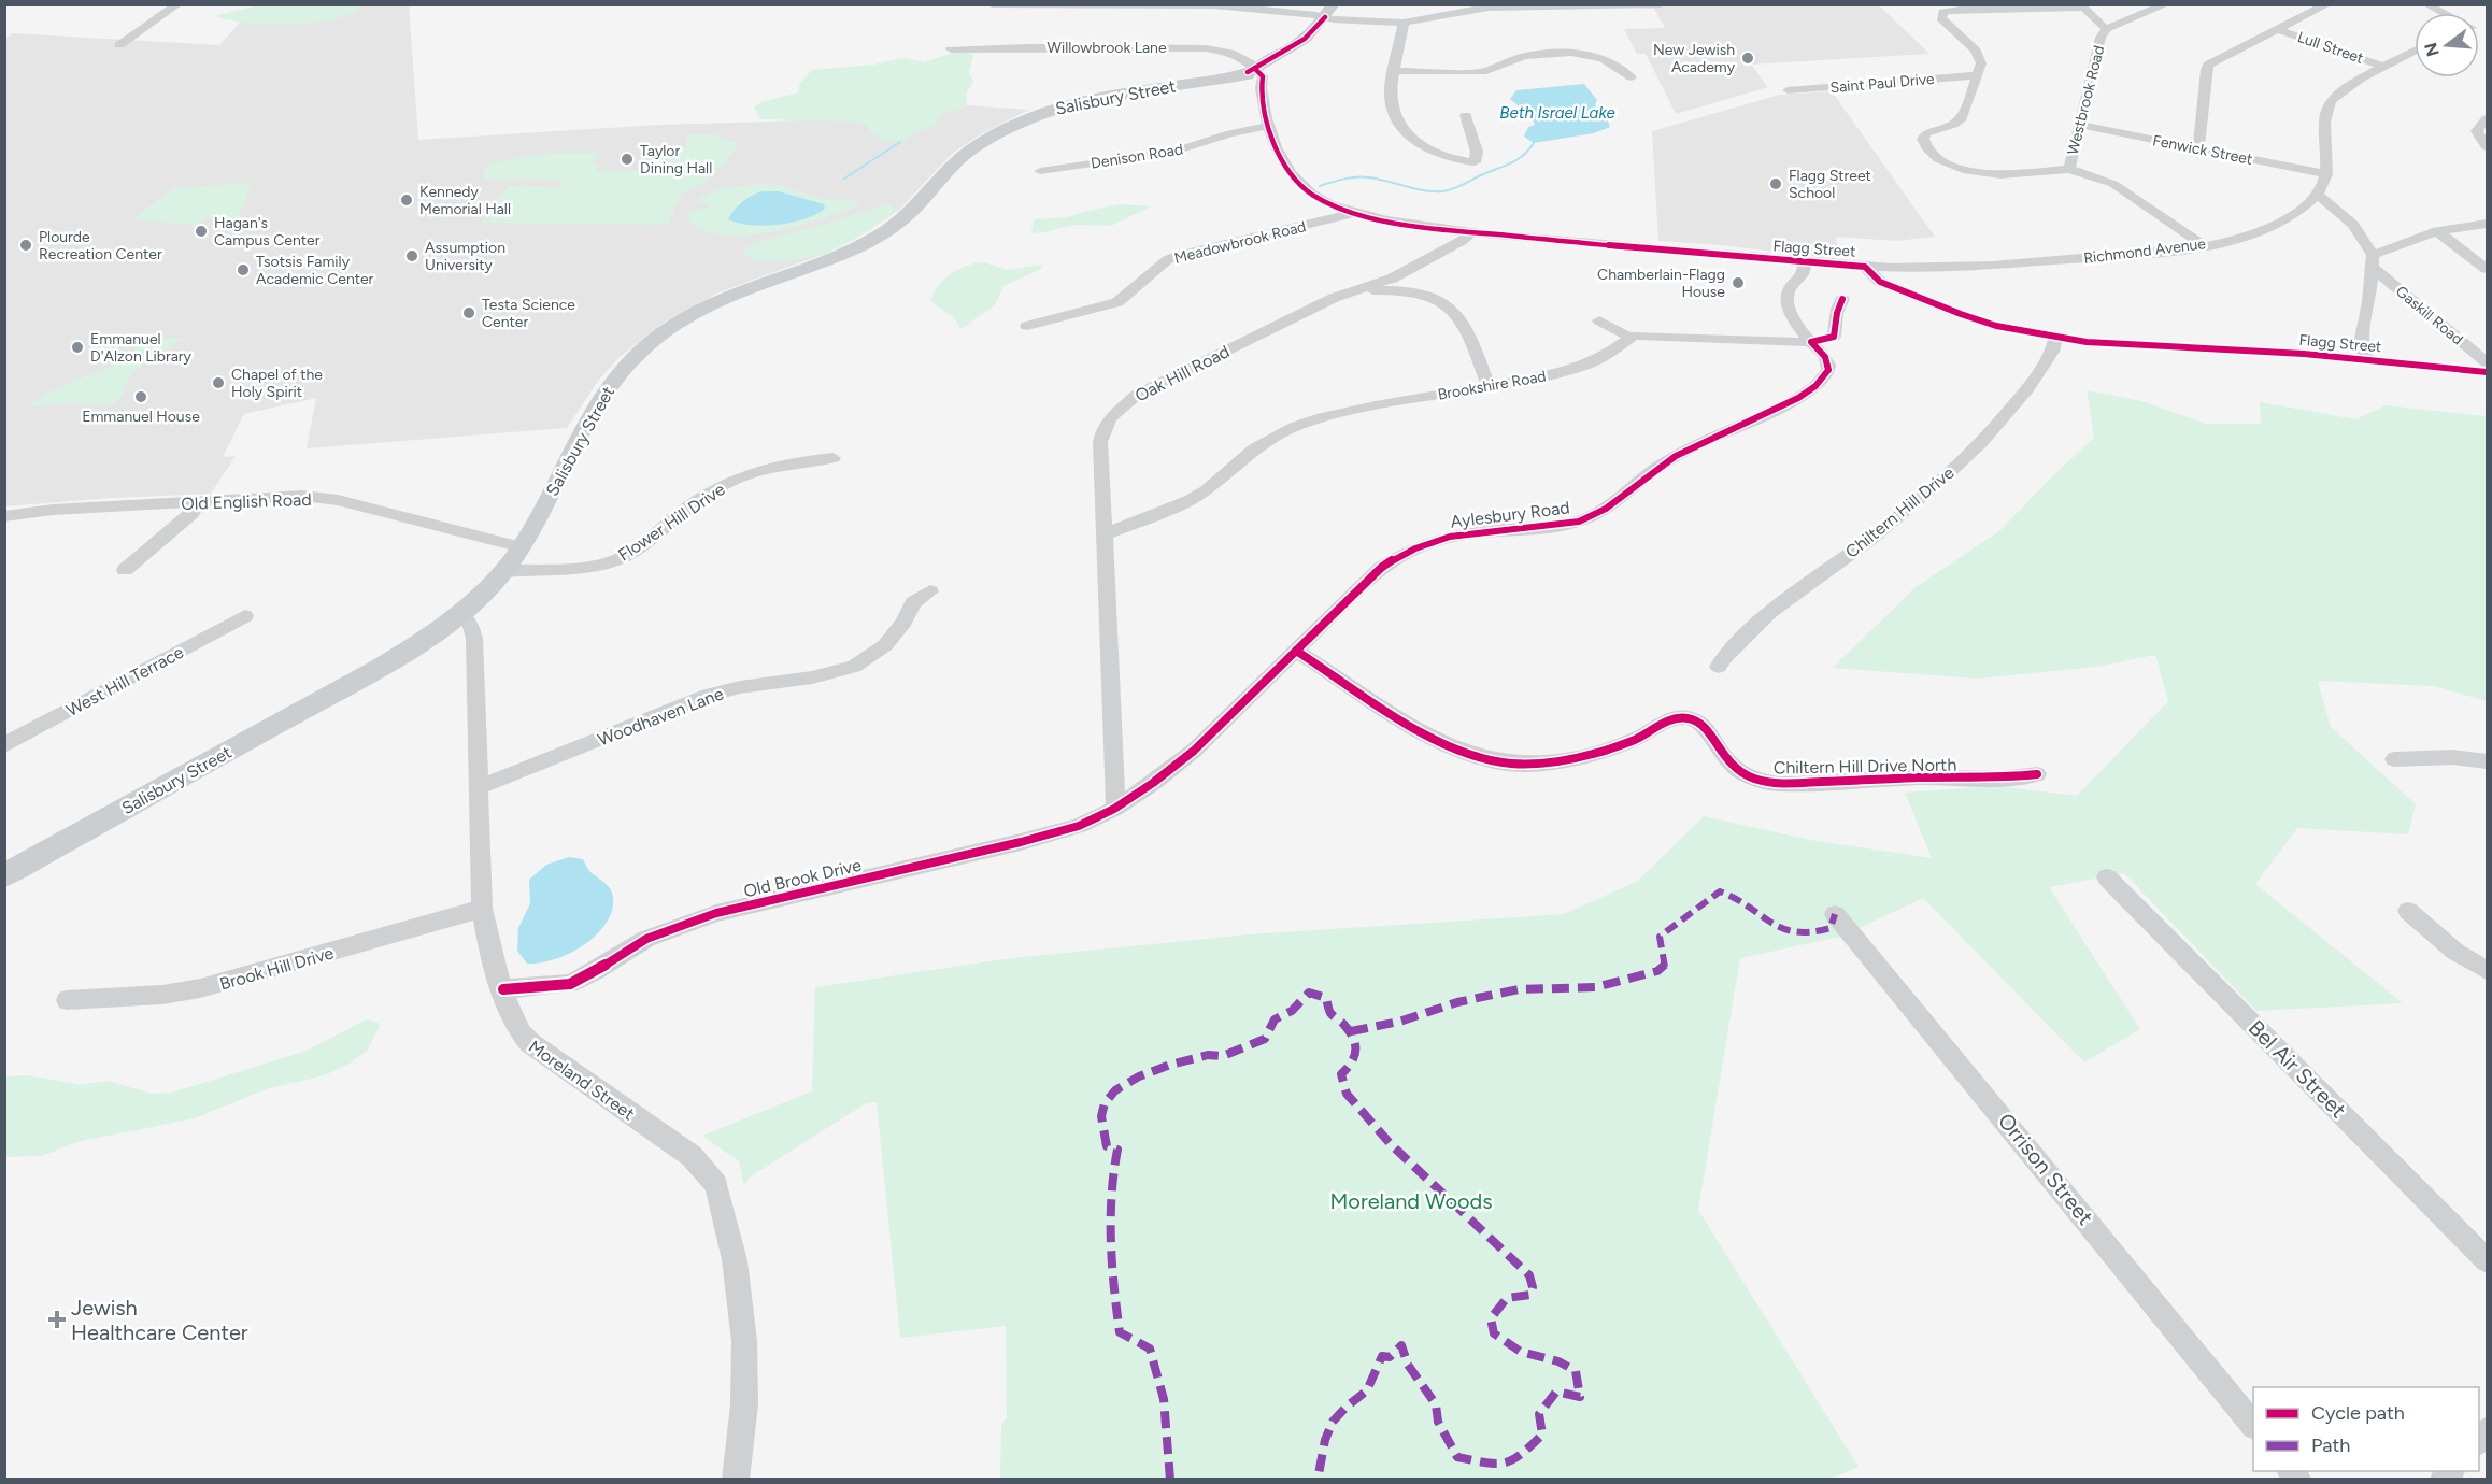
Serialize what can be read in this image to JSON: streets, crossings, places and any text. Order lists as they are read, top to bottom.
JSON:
{
  "streets": {
    "main road": ["Salisbury Street"],
    "street": [
      "Willowbrook Lane",
      "Lull Street",
      "Saint Paul Drive",
      "Westbrook Road",
      "Fenwick Street",
      "Denison Road",
      "Meadowbrook Road",
      "Flagg Street",
      "Richmond Avenue",
      "Gaskill Road",
      "Oak Hill Road",
      "Brookshire Road",
      "Old English Road",
      "Chiltern Hill Drive",
      "Aylesbury Road",
      "Flower Hill Drive",
      "West Hill Terrace",
      "Woodhaven Lane",
      "Chiltern Hill Drive North",
      "Old Brook Drive",
      "Brook Hill Drive",
      "Bel Air Street",
      "Moreland Street",
      "Orrison Street"
    ]
  },
  "crossings": [
    ["Willowbrook Lane", "Salisbury Street"],
    ["Willowbrook Lane", "Flagg Street"],
    ["Salisbury Street", "Flagg Street"],
    ["Salisbury Street", "Old English Road"],
    ["Salisbury Street", "Flower Hill Drive"],
    ["Salisbury Street", "Moreland Street"],
    ["Westbrook Road", "Fenwick Street"],
    ["Denison Road", "Flagg Street"],
    ["Meadowbrook Road", "Flagg Street"],
    ["Flagg Street", "Richmond Avenue"],
    ["Flagg Street", "Oak Hill Road"],
    ["Flagg Street", "Chiltern Hill Drive"],
    ["Richmond Avenue", "Gaskill Road"],
    ["Oak Hill Road", "Brookshire Road"],
    ["Oak Hill Road", "Aylesbury Road"],
    ["Oak Hill Road", "Old Brook Drive"],
    ["Aylesbury Road", "Chiltern Hill Drive North"],
    ["Aylesbury Road", "Old Brook Drive"],
    ["Woodhaven Lane", "Moreland Street"],
    ["Old Brook Drive", "Moreland Street"],
    ["Brook Hill Drive", "Moreland Street"]
  ],
  "water": ["Beth Israel Lake"],
  "parks": ["Moreland Woods"],
  "places": {
    "other": [
      "New Jewish Academy",
      "Taylor Dining Hall",
      "Flagg Street School",
      "Kennedy Memorial Hall",
      "Hagan's Campus Center",
      "Plourde Recreation Center",
      "Assumption University",
      "Tsotsis Family Academic Center",
      "Chamberlain-Flagg House",
      "Testa Science Center",
      "Emmanuel D'Alzon Library",
      "Chapel of the Holy Spirit",
      "Emmanuel House"
    ],
    "health": ["Jewish Healthcare Center"]
  },
  "legend": ["Cycle path", "Path"],
  "north": "left"
}
